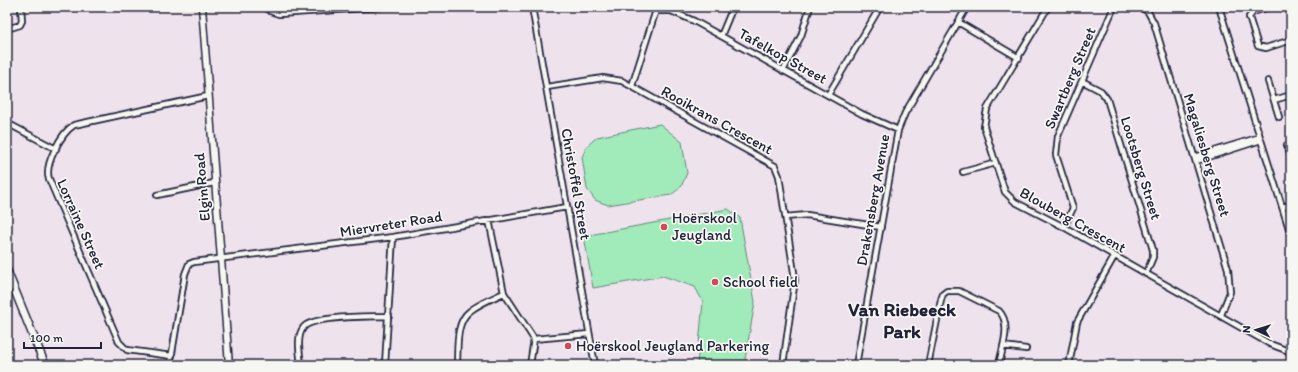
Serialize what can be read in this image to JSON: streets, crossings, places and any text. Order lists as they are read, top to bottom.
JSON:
{
  "streets": {
    "street": [
      "Tafelkop Street",
      "Swartberg Street",
      "Rooikrans Crescent",
      "Magaliesberg Street",
      "Lootsberg Street",
      "Christoffel Street",
      "Elgin Road",
      "Drakensberg Avenue",
      "Blouberg Crescent",
      "Lorraine Street",
      "Miervreter Road"
    ]
  },
  "crossings": [
    ["Tafelkop Street", "Drakensberg Avenue"],
    ["Swartberg Street", "Lootsberg Street"],
    ["Swartberg Street", "Blouberg Crescent"],
    ["Rooikrans Crescent", "Christoffel Street"],
    ["Magaliesberg Street", "Blouberg Crescent"],
    ["Lootsberg Street", "Blouberg Crescent"],
    ["Christoffel Street", "Miervreter Road"],
    ["Elgin Road", "Lorraine Street"],
    ["Elgin Road", "Miervreter Road"],
    ["Lorraine Street", "Miervreter Road"]
  ],
  "districts": ["Van Riebeeck Park"],
  "places": ["Hoërskool Jeugland", "School field", "Hoërskool Jeugland Parkering"],
  "scale_bar": "100 m",
  "north": "left"
}
